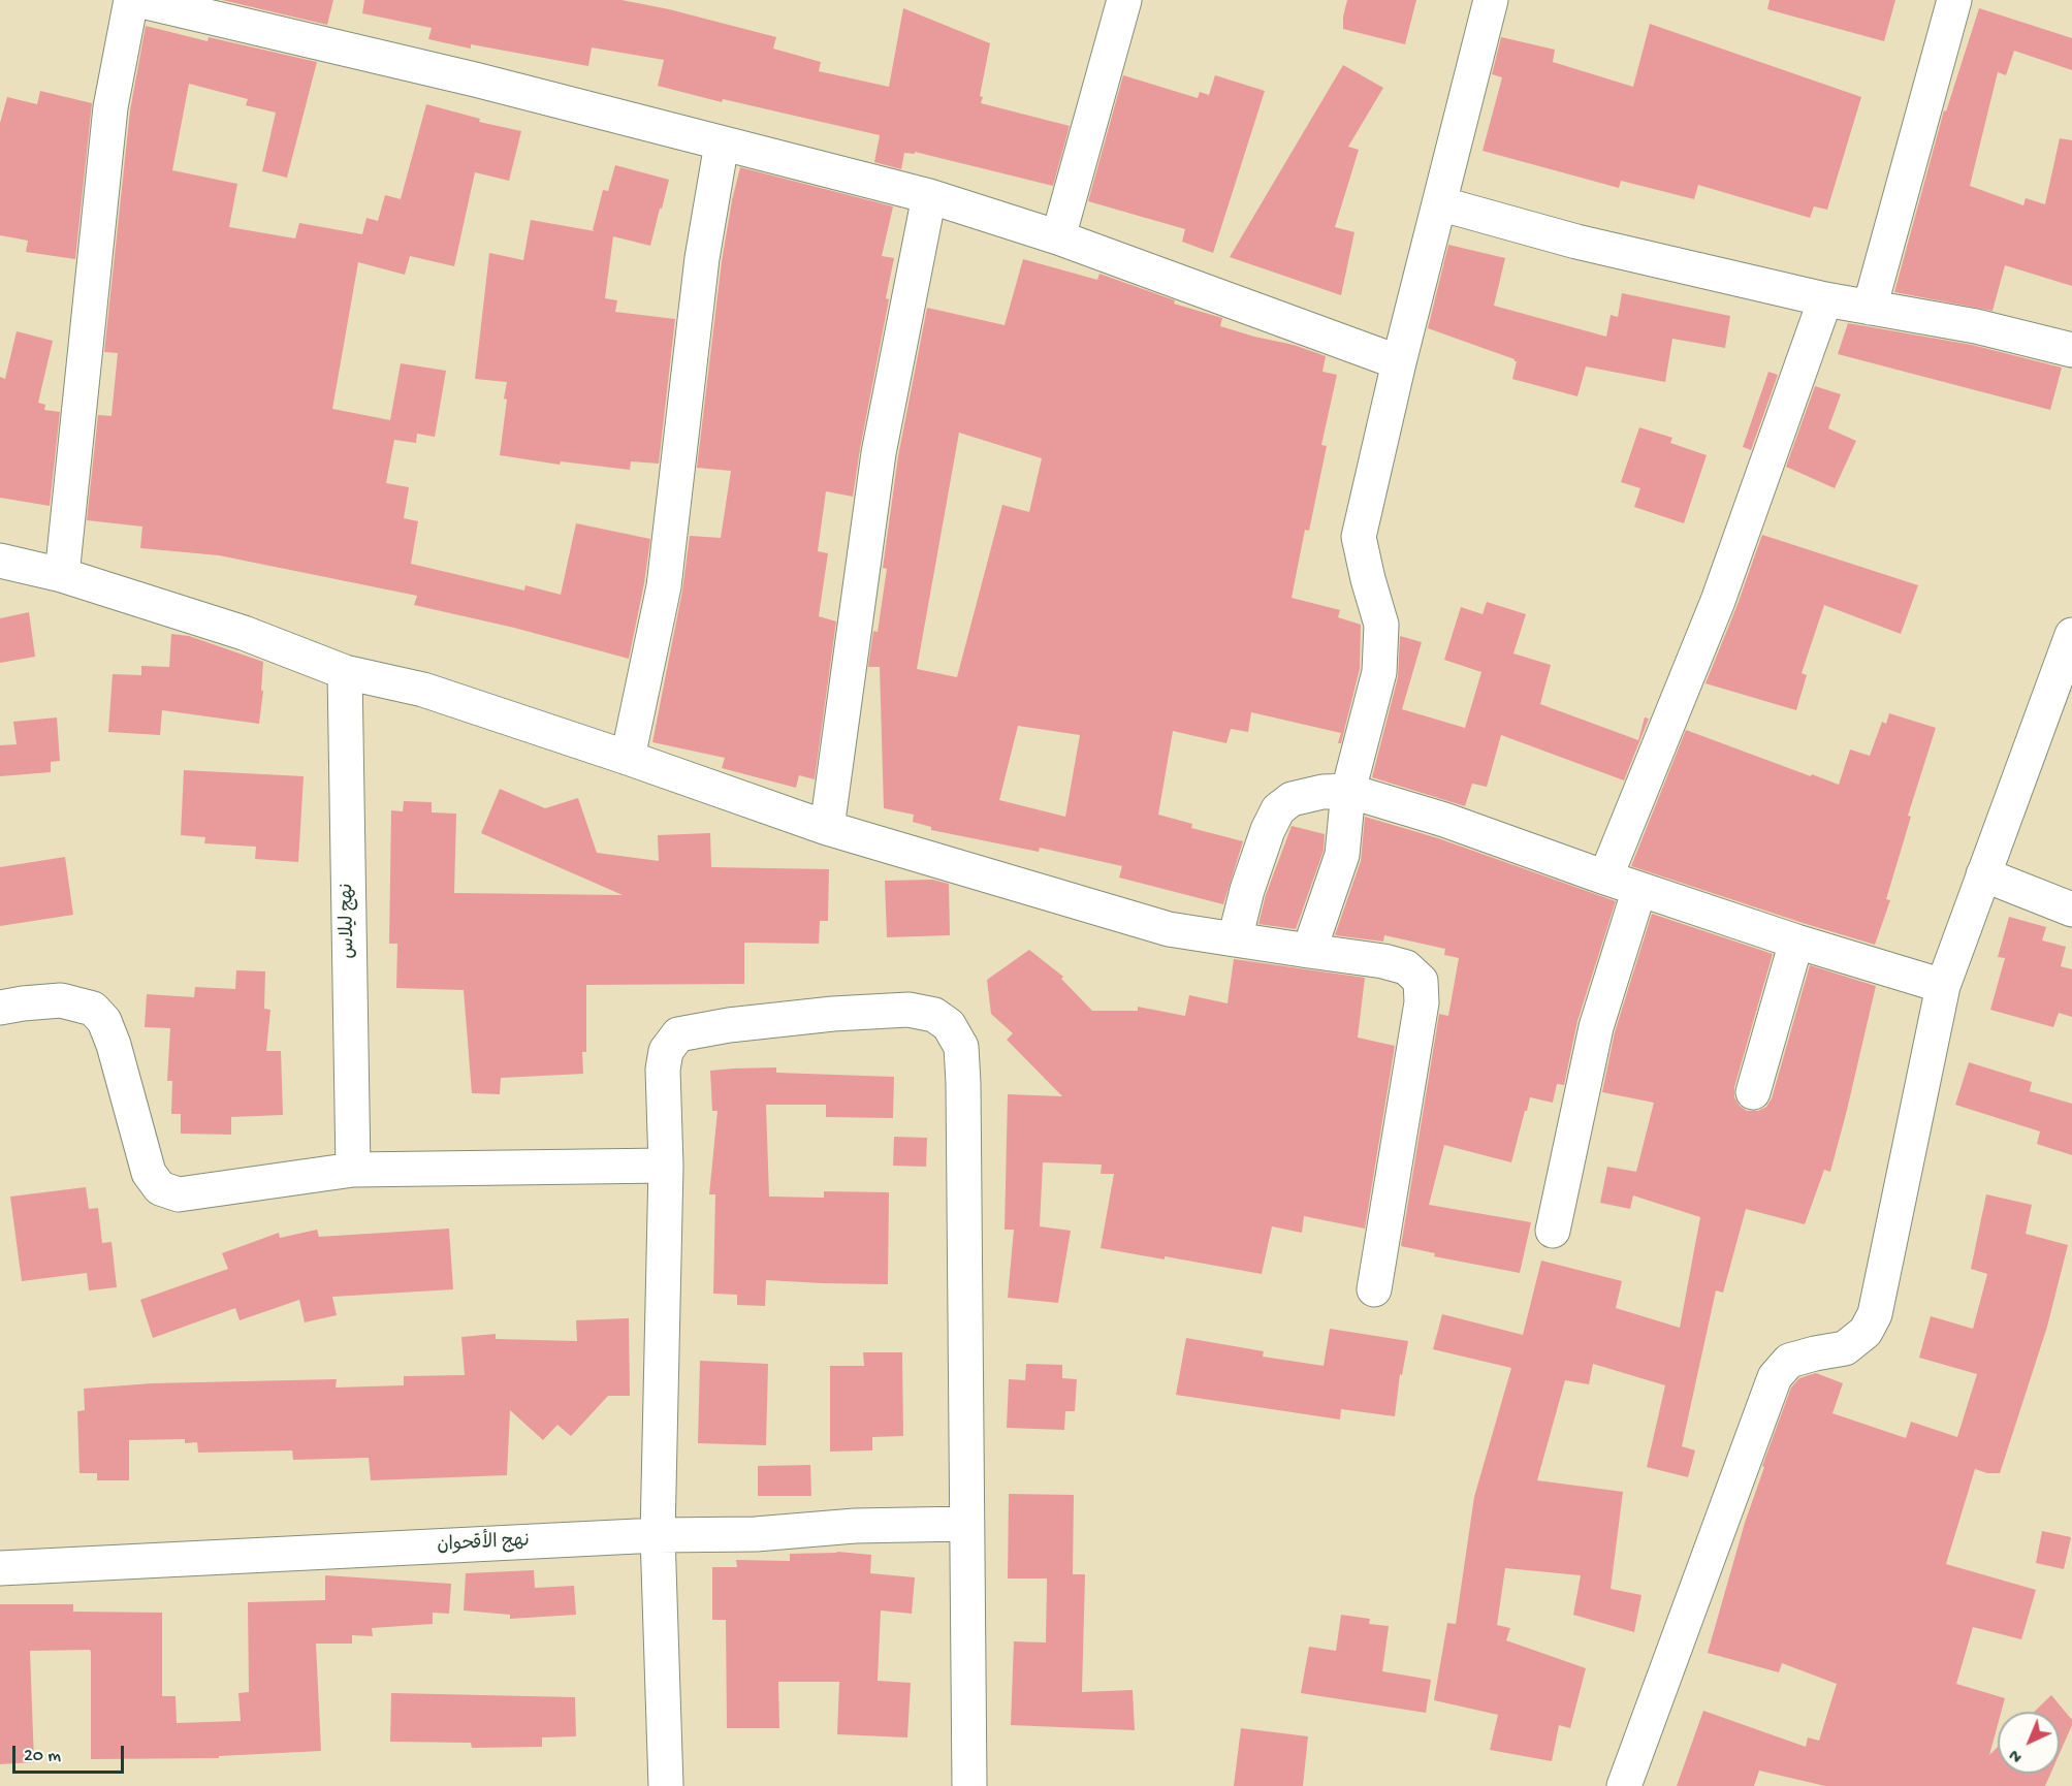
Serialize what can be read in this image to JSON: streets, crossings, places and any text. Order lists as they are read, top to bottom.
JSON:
{
  "streets": {
    "street": ["نهج ليلاس", "نهج الأقحوان"]
  },
  "scale_bar": "20 m",
  "north": "bottom left"
}
